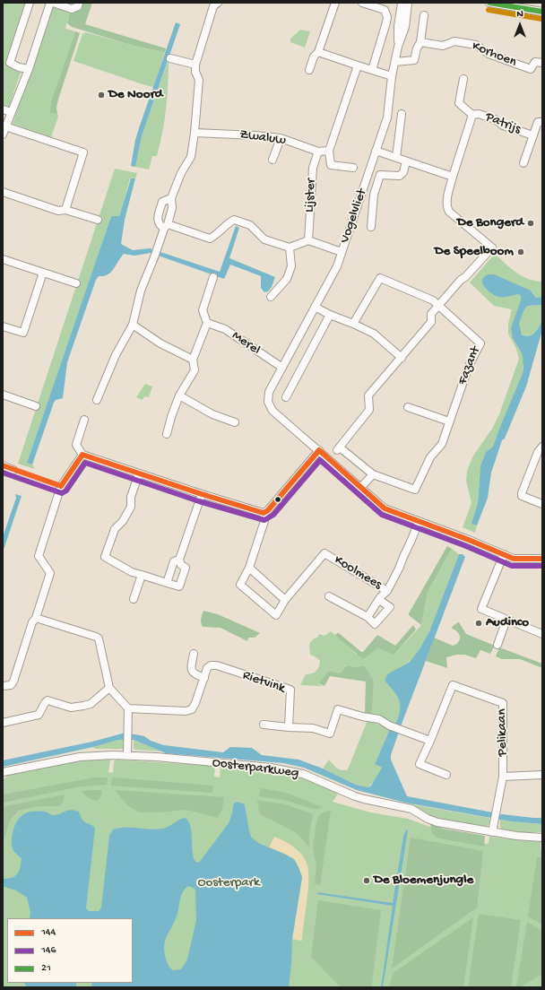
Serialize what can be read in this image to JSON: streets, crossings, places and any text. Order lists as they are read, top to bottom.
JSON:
{
  "streets": {
    "street": [
      "Korhoen",
      "Patrijs",
      "Zwaluw",
      "Lijster",
      "Vogelvliet",
      "Merel",
      "Fazant",
      "Koolmees",
      "Rietvink",
      "Pelikaan",
      "Oosterparkweg"
    ]
  },
  "crossings": [
    ["Patrijs", "Fazant"],
    ["Zwaluw", "Lijster"],
    ["Vogelvliet", "Merel"],
    ["Vogelvliet", "Koolmees"],
    ["Pelikaan", "Oosterparkweg"]
  ],
  "parks": ["Oosterpark"],
  "places": [
    "De Noord",
    "De Bongerd",
    "De Speelboom",
    "Audinco",
    "De Bloemenjungle"
  ],
  "lines": ["transit line 21", "transit line 144", "transit line 146"],
  "legend": ["144", "146", "21"],
  "north": "top"
}
